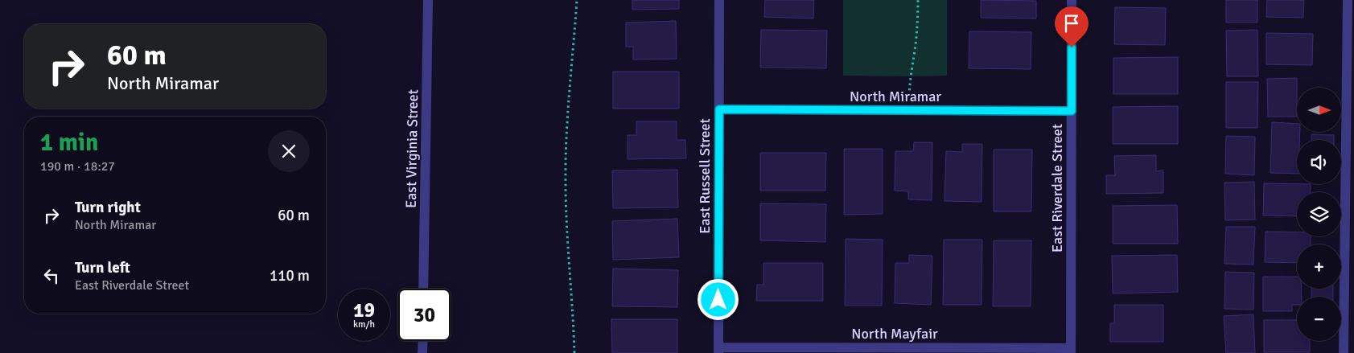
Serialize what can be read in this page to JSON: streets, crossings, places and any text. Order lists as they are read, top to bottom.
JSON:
{
  "streets": {
    "street": [
      "North Miramar",
      "East Virginia Street",
      "East Russell Street",
      "East Riverdale Street",
      "North Mayfair"
    ]
  },
  "crossings": [
    ["North Miramar", "East Russell Street"],
    ["North Miramar", "East Riverdale Street"],
    ["East Russell Street", "North Mayfair"],
    ["East Riverdale Street", "North Mayfair"]
  ],
  "north": "right",
  "page": {
    "turn": ["60 m", "North Miramar"],
    "map_buttons": ["+", "−"],
    "heading": ["1 min", "190 m · 18:27"],
    "list": [
      {
        "name": "Turn right",
        "note": "North Miramar",
        "value": "60 m"
      },
      {
        "name": "Turn left",
        "note": "East Riverdale Street",
        "value": "110 m"
      }
    ],
    "speed": "19 km/h",
    "limit": "30"
  }
}
